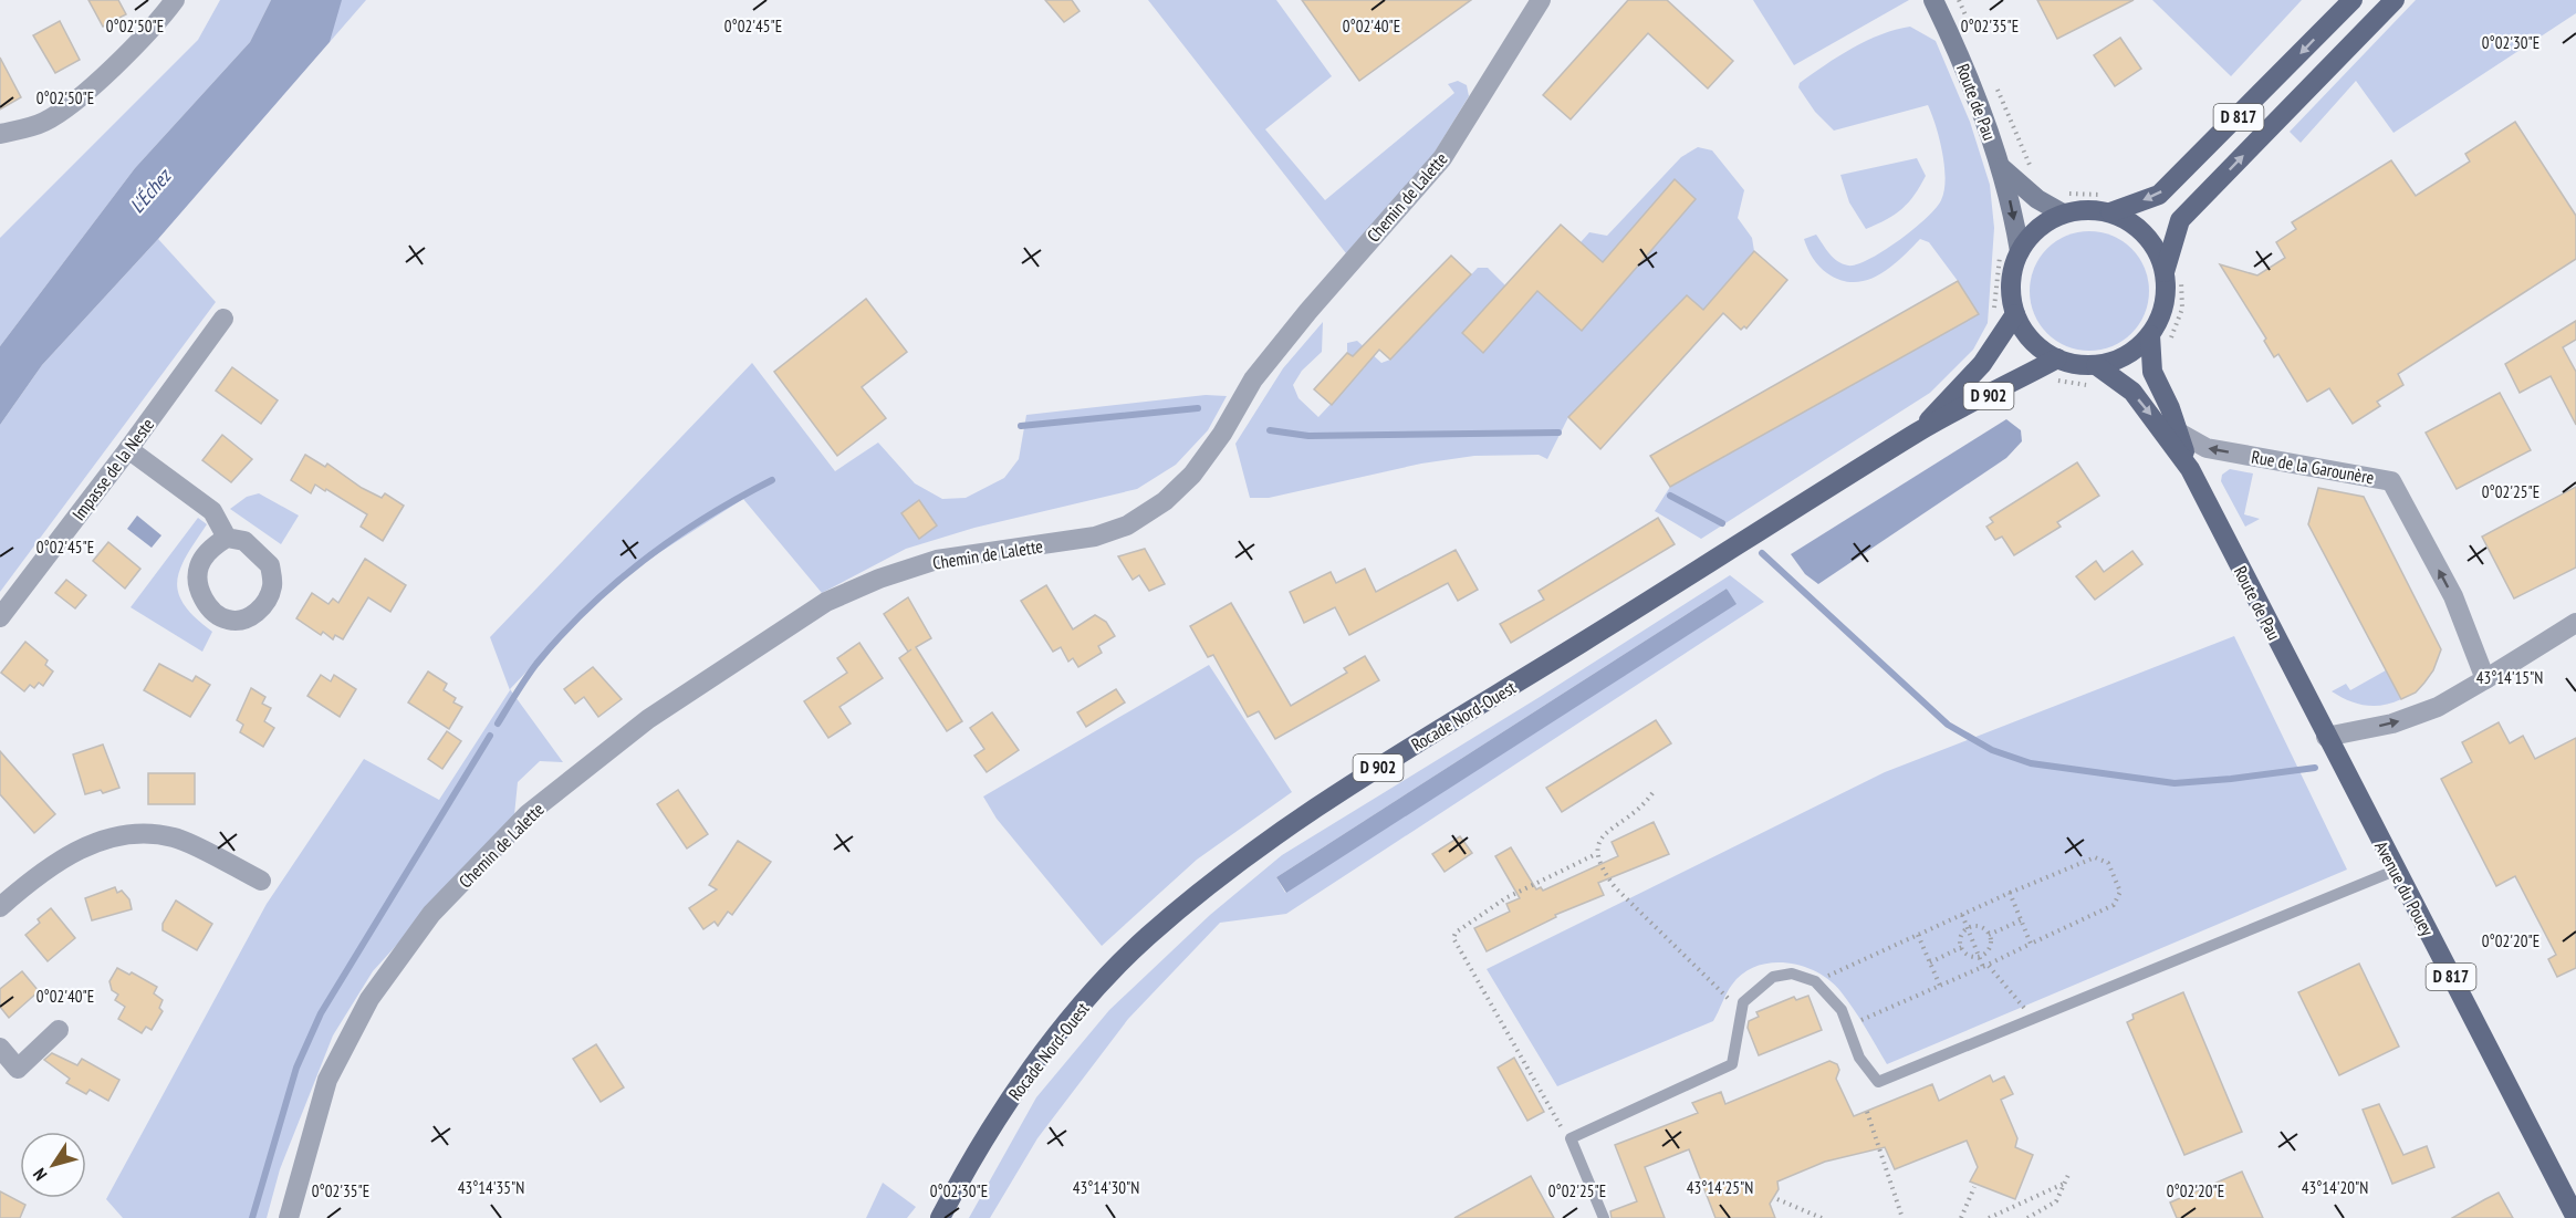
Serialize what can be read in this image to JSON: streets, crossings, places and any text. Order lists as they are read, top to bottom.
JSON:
{
  "streets": {
    "main road": [
      "Route de Pau",
      "D 817",
      "D 902",
      "Rocade Nord-Ouest",
      "Avenue du Pouey"
    ],
    "street": ["Chemin de Lalette", "Rue de la Garounère", "Impasse de la Neste"]
  },
  "crossings": [
    ["Route de Pau", "D 817"],
    ["Route de Pau", "Rue de la Garounère"],
    ["Route de Pau", "Rocade Nord-Ouest"],
    ["Route de Pau", "Avenue du Pouey"],
    ["D 817", "Rocade Nord-Ouest"]
  ],
  "one_way": ["Rue de la Garounère"],
  "water": ["L'Échez"],
  "north": "bottom left",
  "coordinates": [
    "0°02'50\"E",
    "0°02'45\"E",
    "0°02'40\"E",
    "0°02'35\"E",
    "0°02'30\"E",
    "0°02'25\"E",
    "43°14'15\"N",
    "0°02'20\"E",
    "43°14'35\"N",
    "43°14'30\"N",
    "43°14'25\"N",
    "43°14'20\"N"
  ]
}
